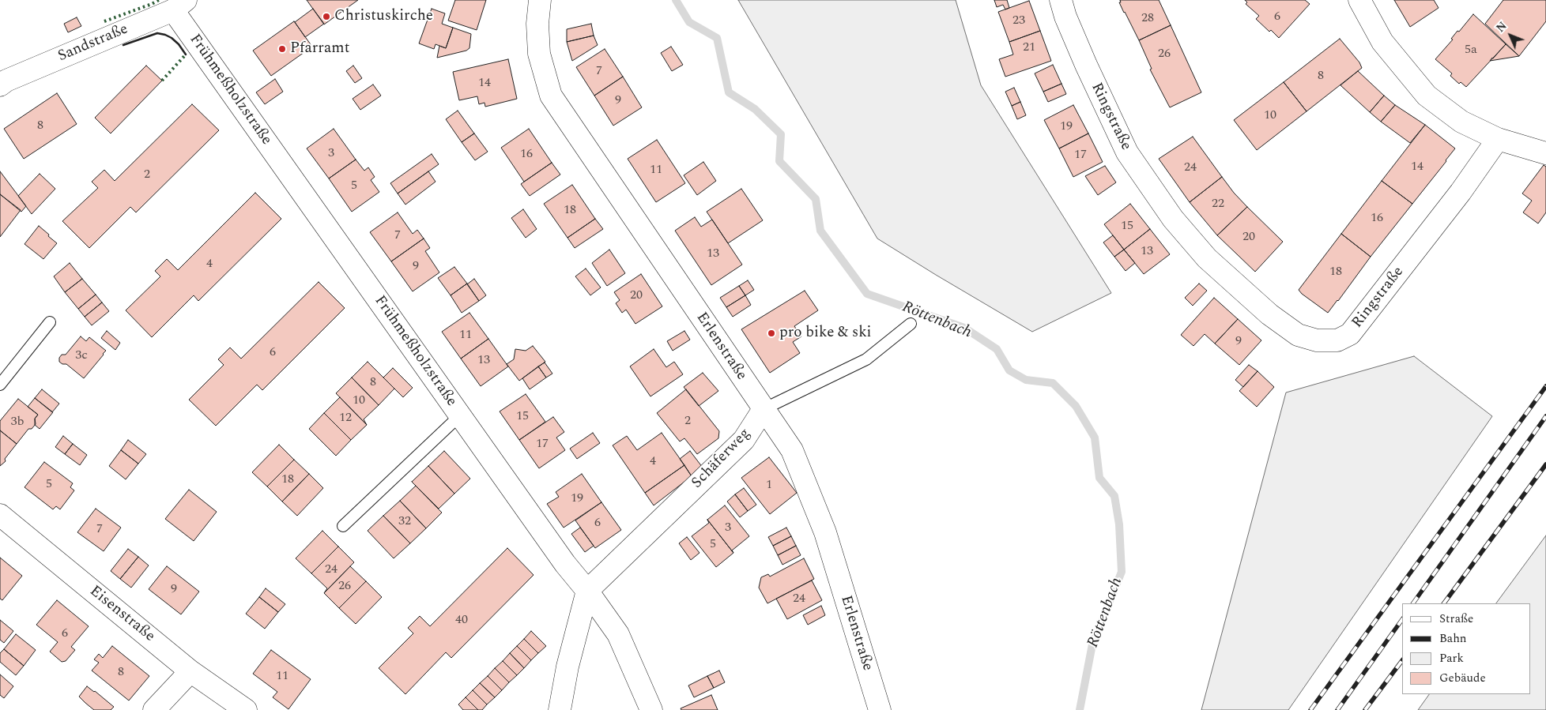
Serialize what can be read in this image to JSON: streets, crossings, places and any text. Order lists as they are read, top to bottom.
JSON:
{
  "streets": {
    "street": [
      "Sandstraße",
      "Frühmeßholzstraße",
      "Ringstraße",
      "Erlenstraße",
      "Schäferweg",
      "Eisenstraße"
    ]
  },
  "crossings": [
    ["Sandstraße", "Frühmeßholzstraße"],
    ["Frühmeßholzstraße", "Schäferweg"],
    ["Erlenstraße", "Schäferweg"]
  ],
  "water": ["Röttenbach"],
  "places": ["Christuskirche", "Pfarramt", "pro bike & ski"],
  "house_numbers": [
    "6",
    "28",
    "23",
    "21",
    "5a",
    "26",
    "7",
    "8",
    "14",
    "9",
    "10",
    "8",
    "19",
    "3",
    "16",
    "17",
    "14",
    "24",
    "11",
    "2",
    "5",
    "22",
    "18",
    "16",
    "15",
    "7",
    "20",
    "13",
    "13",
    "4",
    "9",
    "18",
    "20",
    "11",
    "9",
    "6",
    "3c",
    "13",
    "8",
    "10",
    "15",
    "12",
    "2",
    "3b",
    "17",
    "4",
    "18",
    "5",
    "1",
    "19",
    "32",
    "6",
    "3",
    "7",
    "5",
    "24",
    "26",
    "9",
    "24",
    "40",
    "6",
    "8",
    "11"
  ],
  "legend": [
    "Straße",
    "Bahn",
    "Park",
    "Gebäude"
  ],
  "north": "top left"
}
